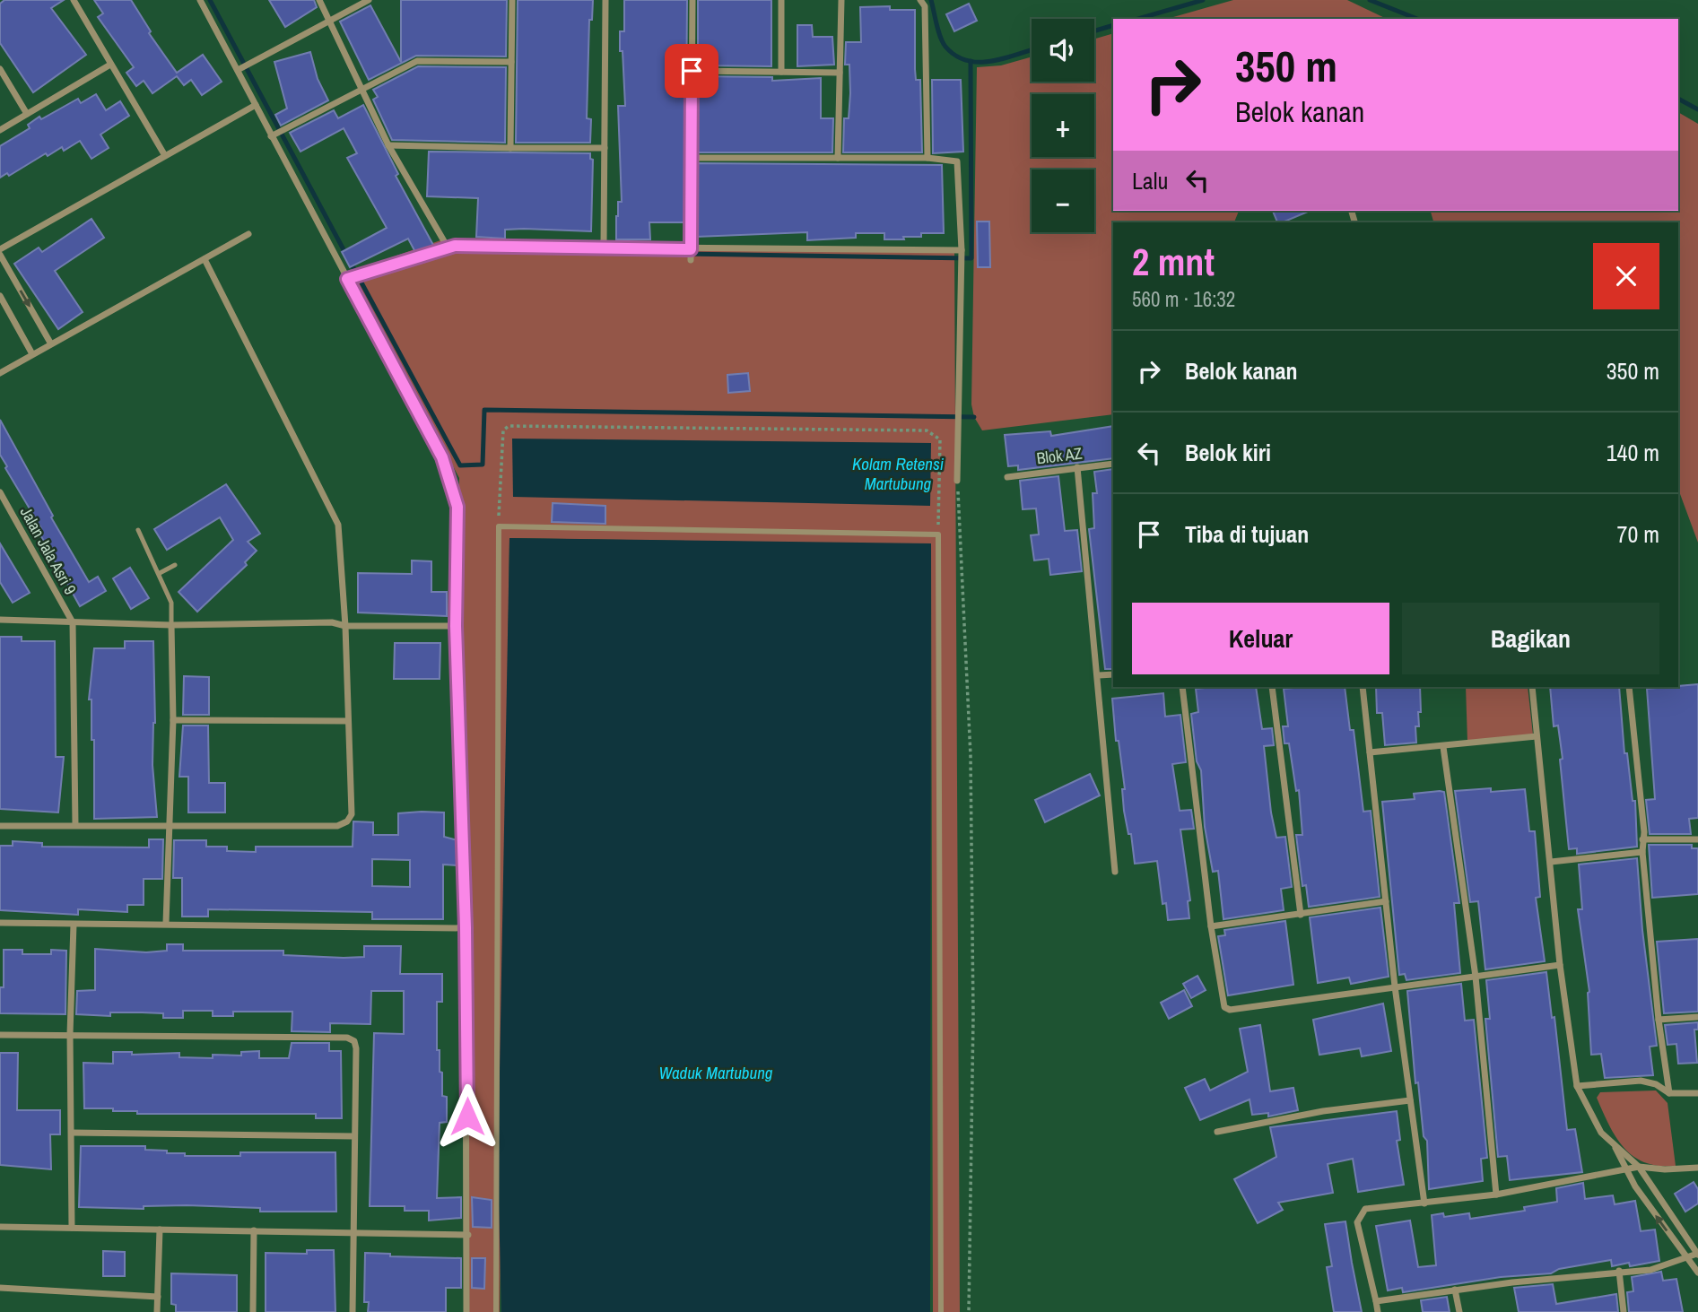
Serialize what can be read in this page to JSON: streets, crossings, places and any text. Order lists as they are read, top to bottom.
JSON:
{
  "streets": {
    "street": ["Blok AZ", "Jalan Jala Asri 9"]
  },
  "water": ["Kolam Retensi Martubung", "Waduk Martubung"],
  "page": {
    "map_buttons": ["+", "−"],
    "turn": ["350 m", "Belok kanan"],
    "then": "Lalu",
    "heading": ["2 mnt", "560 m · 16:32"],
    "list": [
      {
        "name": "Belok kanan",
        "value": "350 m"
      },
      {
        "name": "Belok kiri",
        "value": "140 m"
      },
      {
        "name": "Tiba di tujuan",
        "value": "70 m"
      }
    ],
    "buttons": ["Keluar", "Bagikan"]
  }
}
